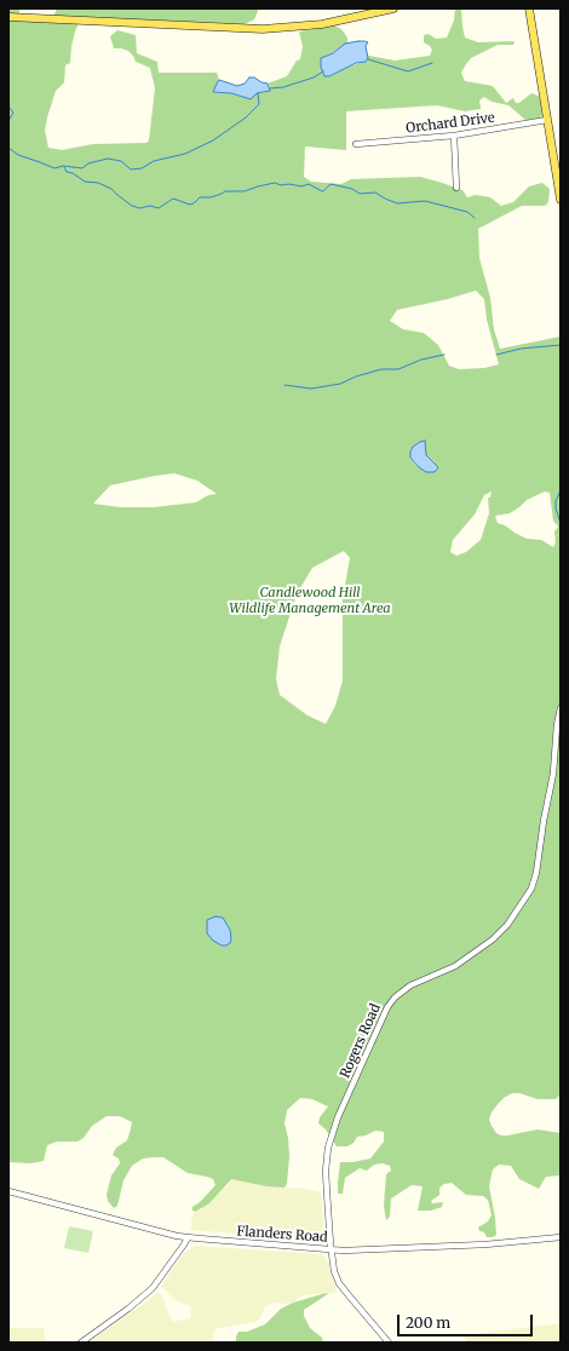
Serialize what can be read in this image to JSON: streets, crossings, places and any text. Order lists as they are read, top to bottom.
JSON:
{
  "streets": {
    "street": ["Orchard Drive", "Rogers Road", "Flanders Road"]
  },
  "crossings": [
    ["Rogers Road", "Flanders Road"]
  ],
  "parks": ["Candlewood Hill Wildlife Management Area"],
  "scale_bar": "200 m"
}
